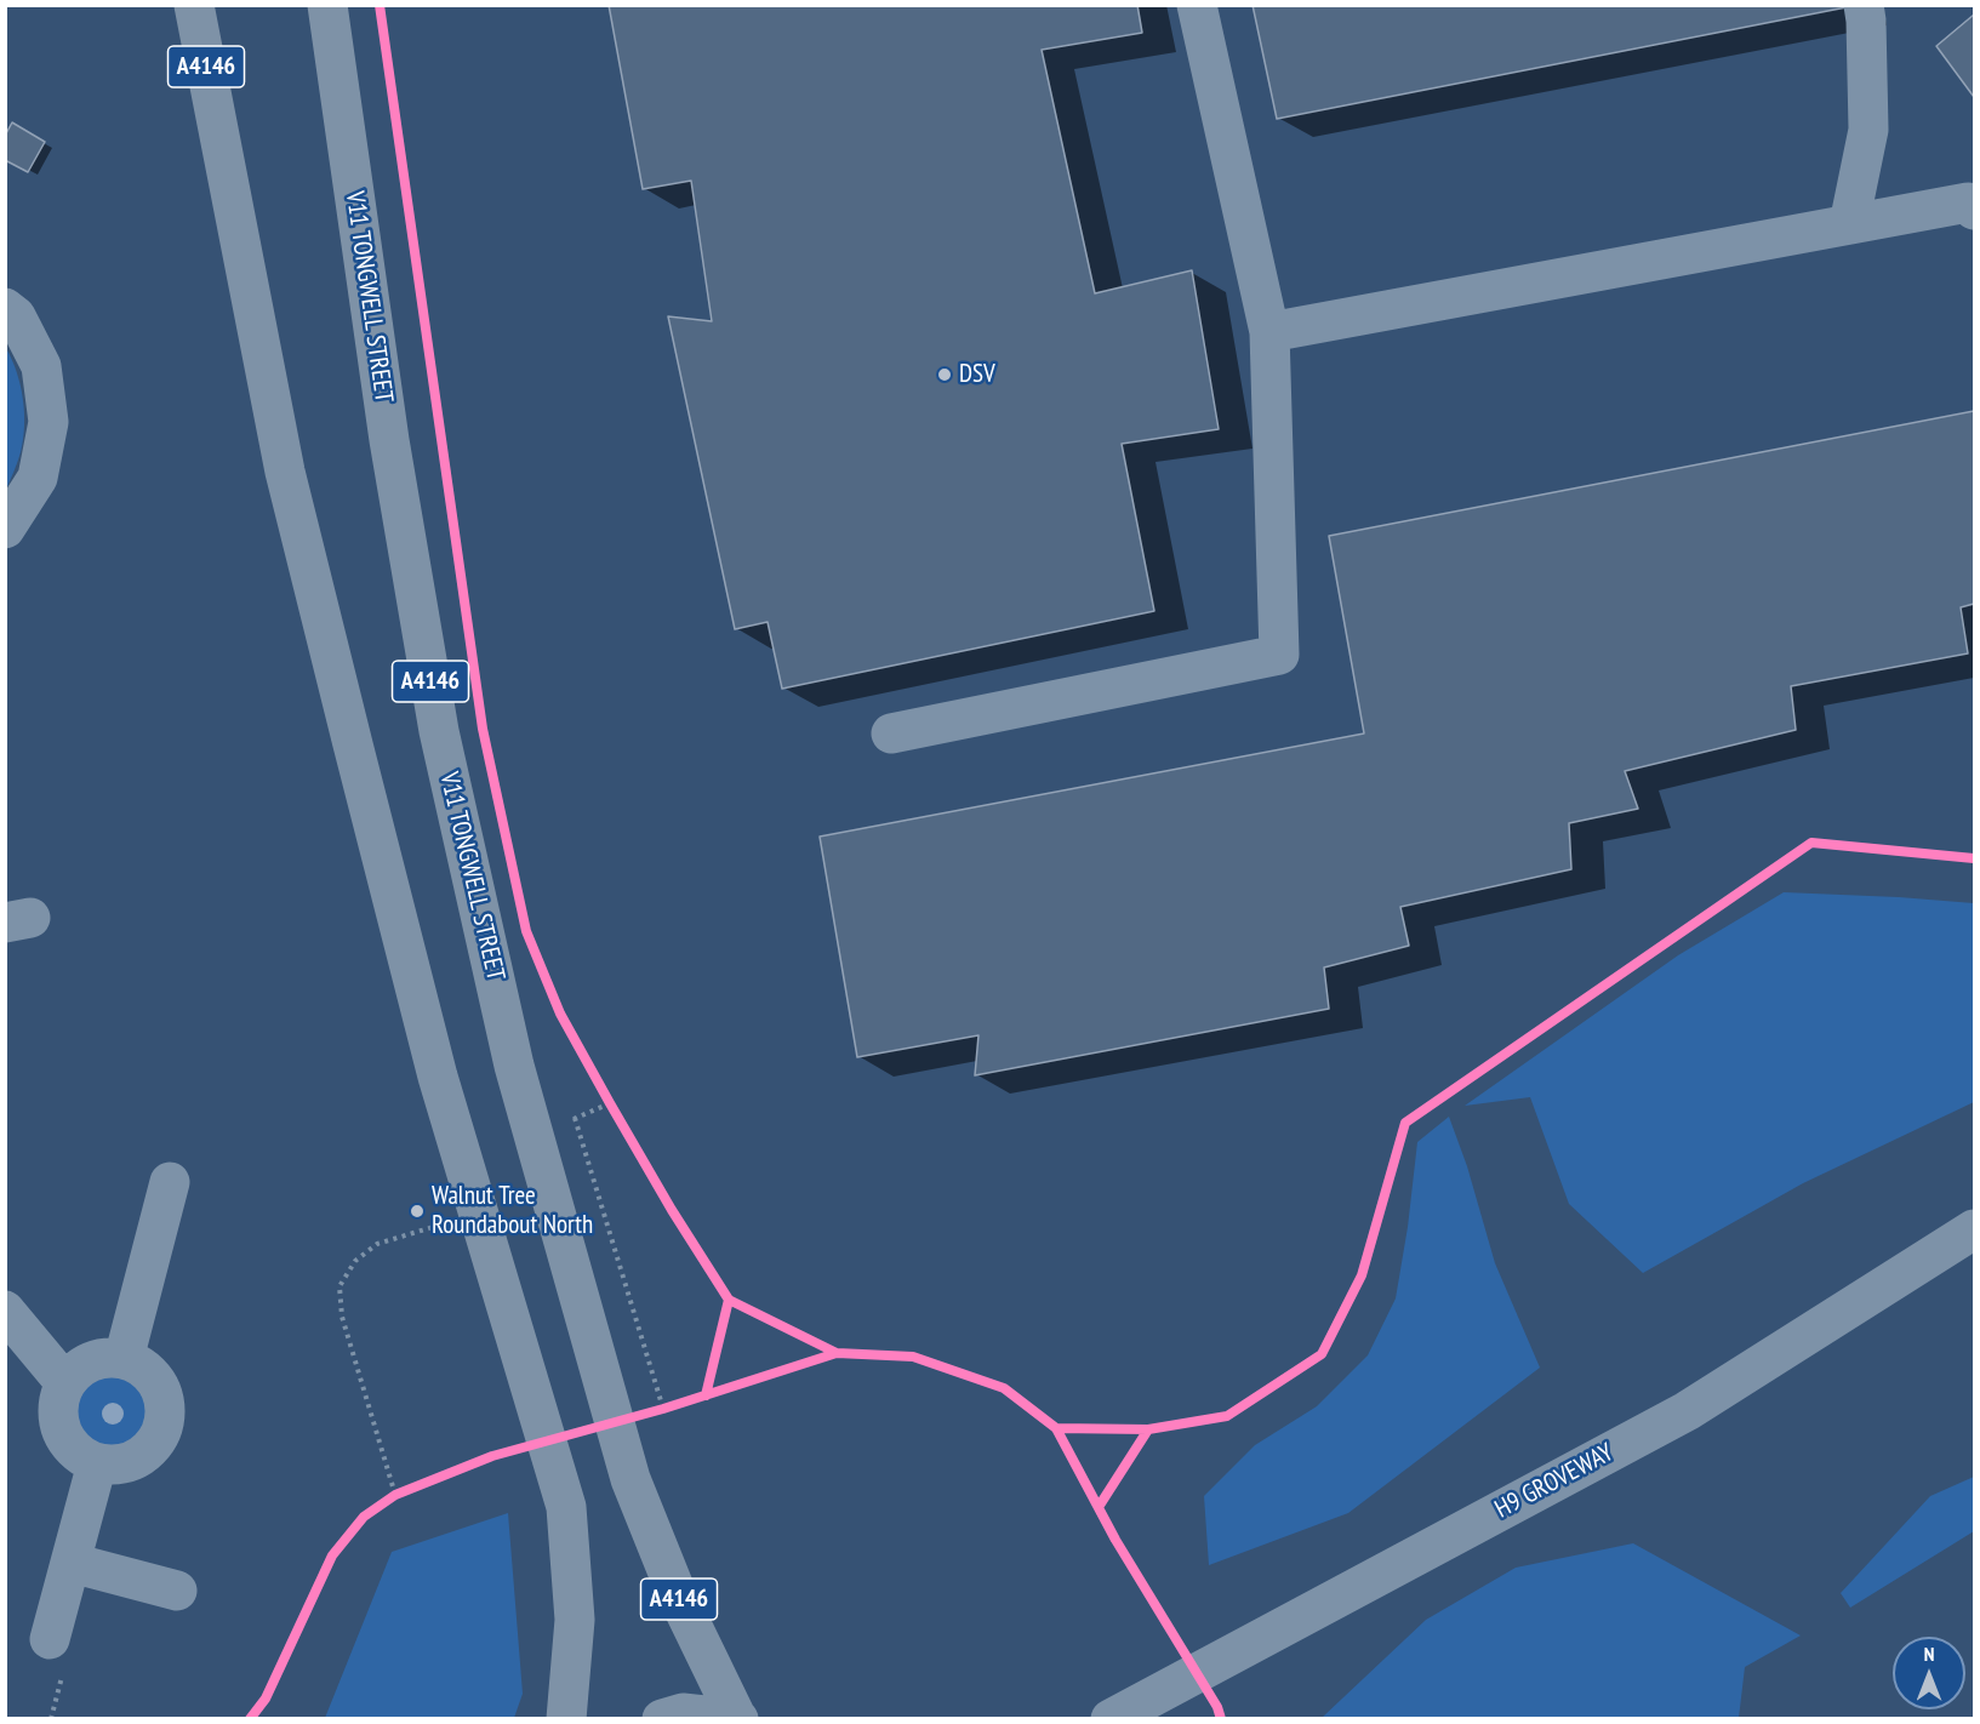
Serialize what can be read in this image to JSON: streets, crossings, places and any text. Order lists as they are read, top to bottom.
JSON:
{
  "streets": {
    "highway": ["A4146", "V11 TONGWELL STREET"],
    "street": ["H9 GROVEWAY"]
  },
  "crossings": [
    ["A4146", "V11 TONGWELL STREET"]
  ],
  "places": ["DSV", "Walnut Tree Roundabout North"],
  "north": "top"
}
